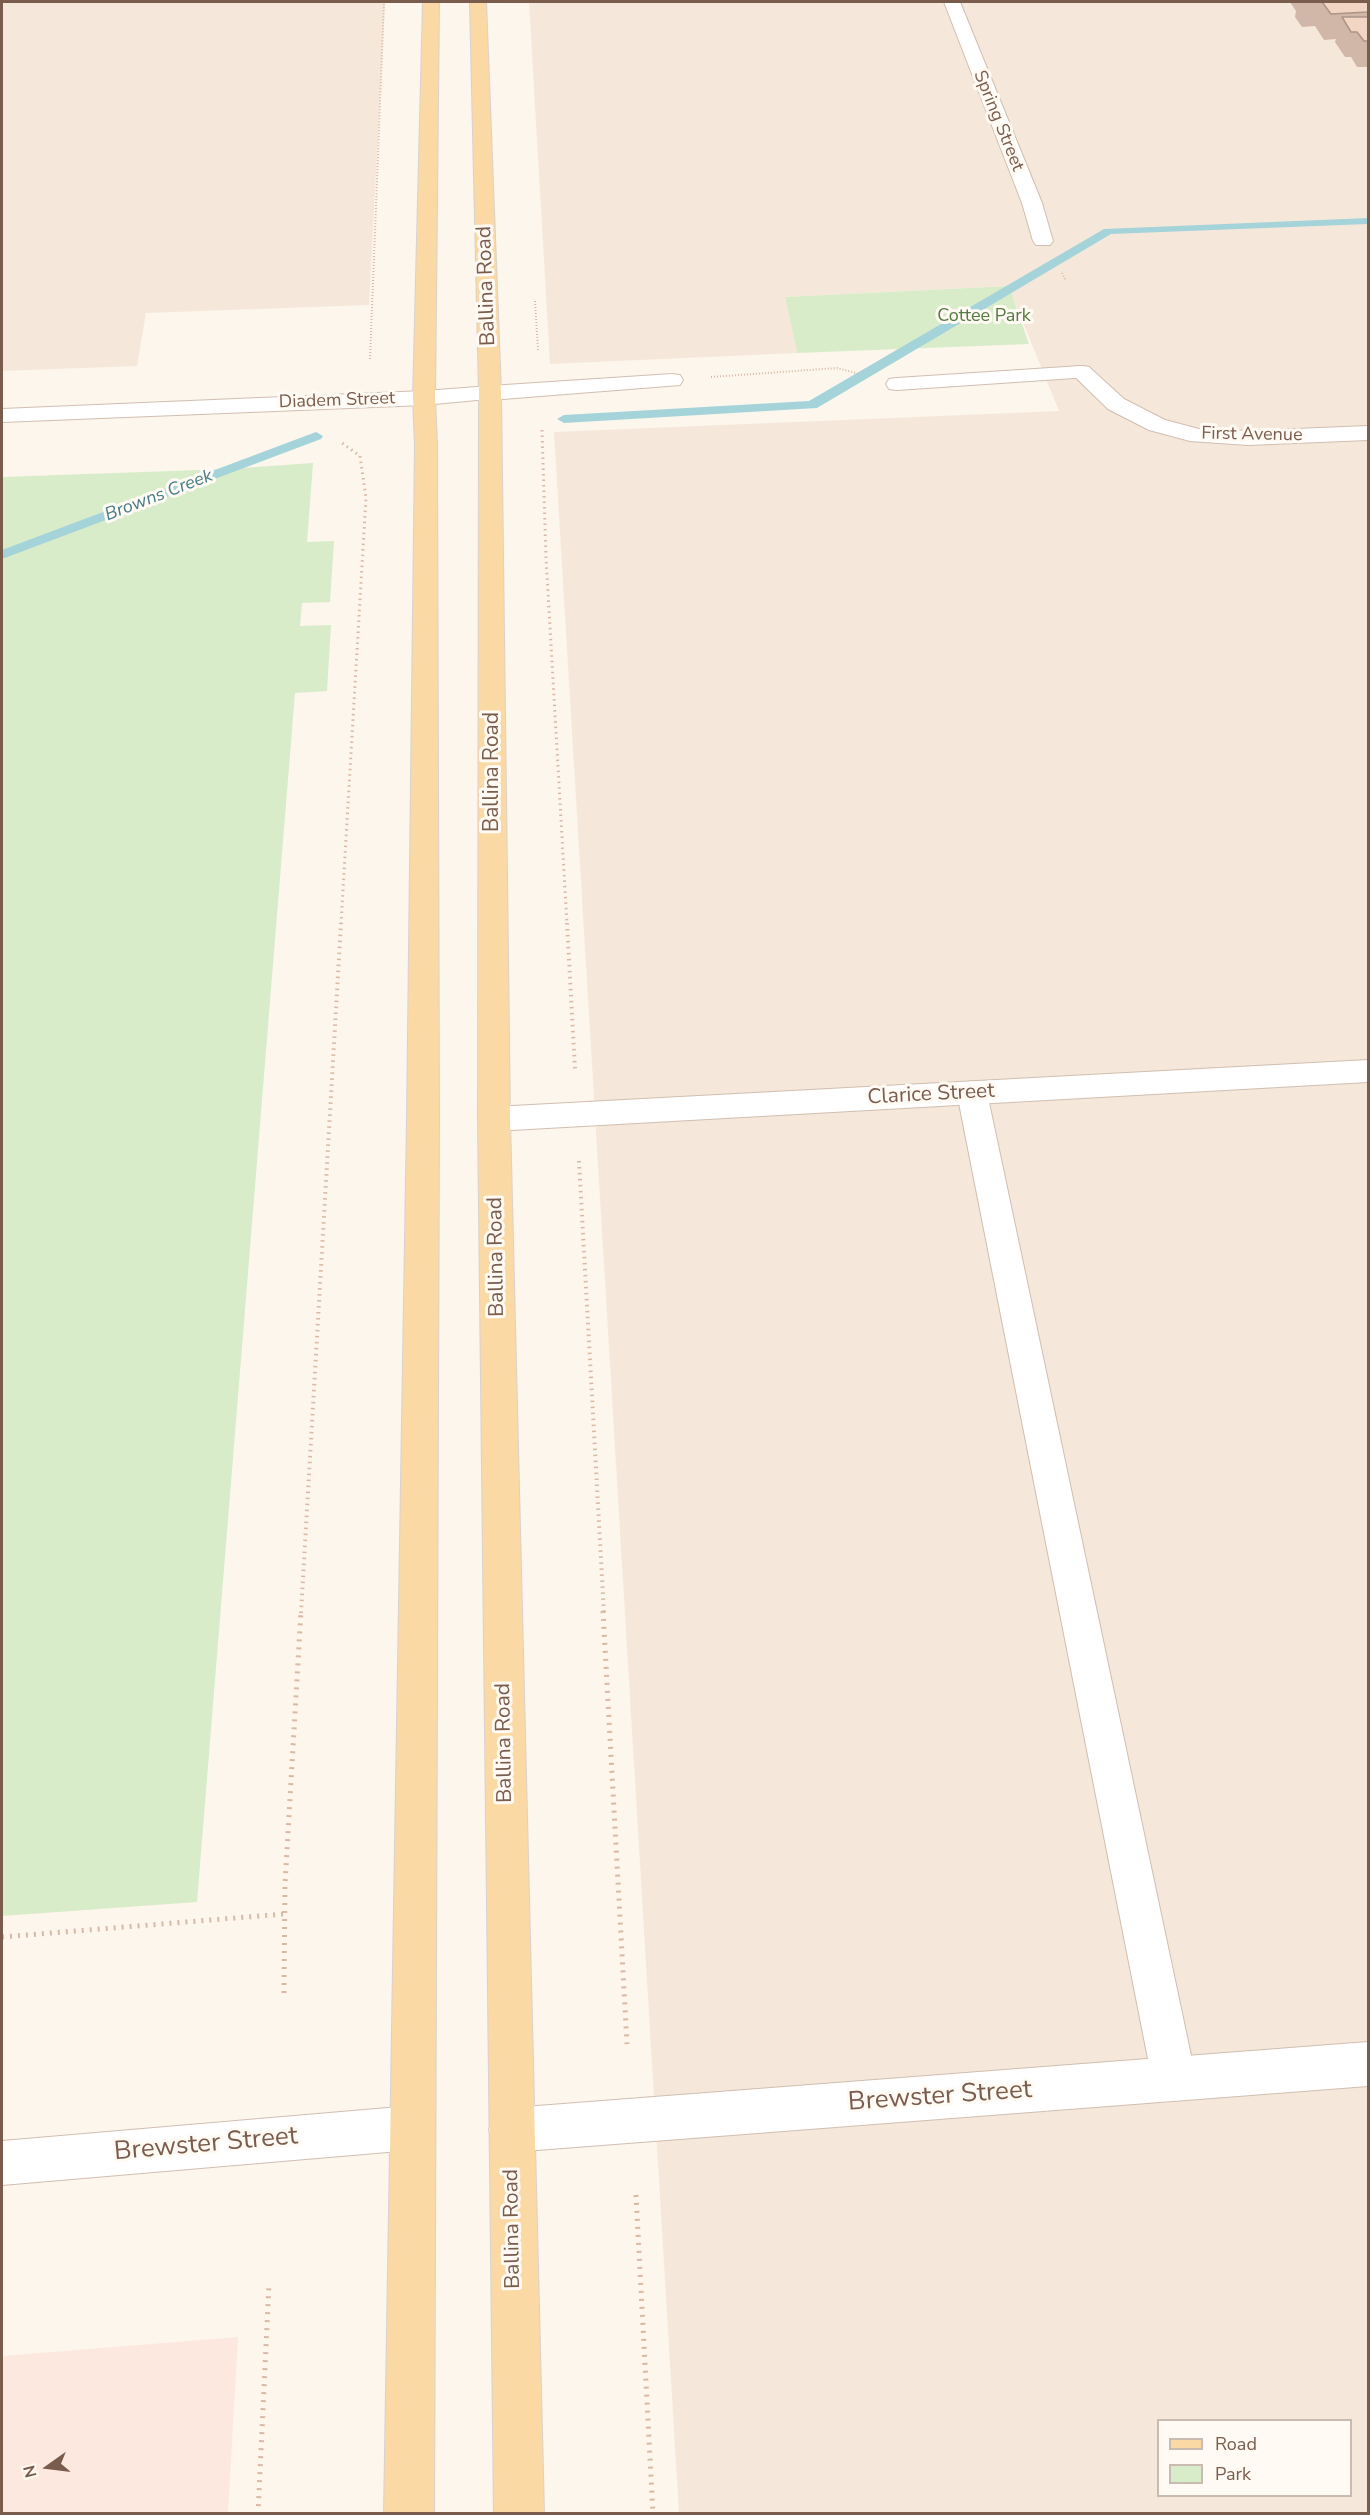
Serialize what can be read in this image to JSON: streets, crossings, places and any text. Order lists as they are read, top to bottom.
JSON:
{
  "streets": {
    "main road": ["Ballina Road"],
    "street": [
      "Spring Street",
      "Diadem Street",
      "First Avenue",
      "Clarice Street",
      "Brewster Street"
    ]
  },
  "crossings": [
    ["Ballina Road", "Diadem Street"],
    ["Ballina Road", "Clarice Street"],
    ["Ballina Road", "Brewster Street"]
  ],
  "water": ["Browns Creek"],
  "parks": ["Cottee Park"],
  "legend": ["Road", "Park"],
  "north": "left"
}
